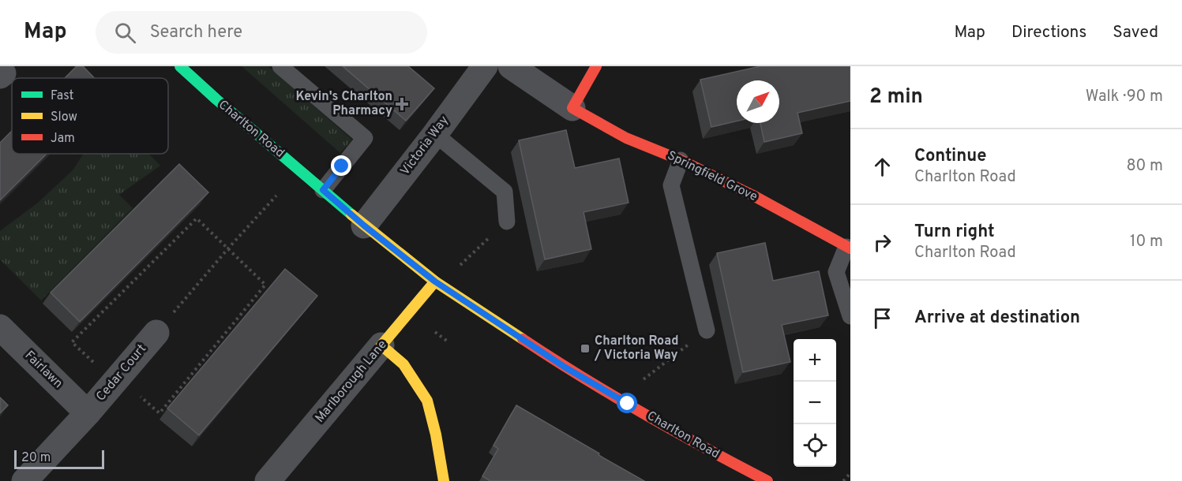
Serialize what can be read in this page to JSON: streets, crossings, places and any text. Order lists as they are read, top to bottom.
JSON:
{
  "streets": {
    "main road": ["Charlton Road", "Springfield Grove", "Marlborough Lane"],
    "street": ["Victoria Way", "Fairlawn", "Cedar Court"]
  },
  "crossings": [
    ["Charlton Road", "Victoria Way"],
    ["Charlton Road", "Marlborough Lane"],
    ["Fairlawn", "Cedar Court"]
  ],
  "places": {
    "health": ["Kevin's Charlton Pharmacy"],
    "transit": ["Charlton Road / Victoria Way"]
  },
  "legend": ["Fast", "Slow", "Jam"],
  "scale_bar": "20 m",
  "north": "top right",
  "page": {
    "header": "Map",
    "search": "Search here",
    "nav": ["Map", "Directions", "Saved"],
    "heading": ["2 min", "Walk · 90 m"],
    "list": [
      ["Continue", "Charlton Road", "80 m"],
      ["Turn right", "Charlton Road", "10 m"],
      "Arrive at destination"
    ],
    "map_buttons": ["+", "−"],
    "scale": "20 m"
  }
}
